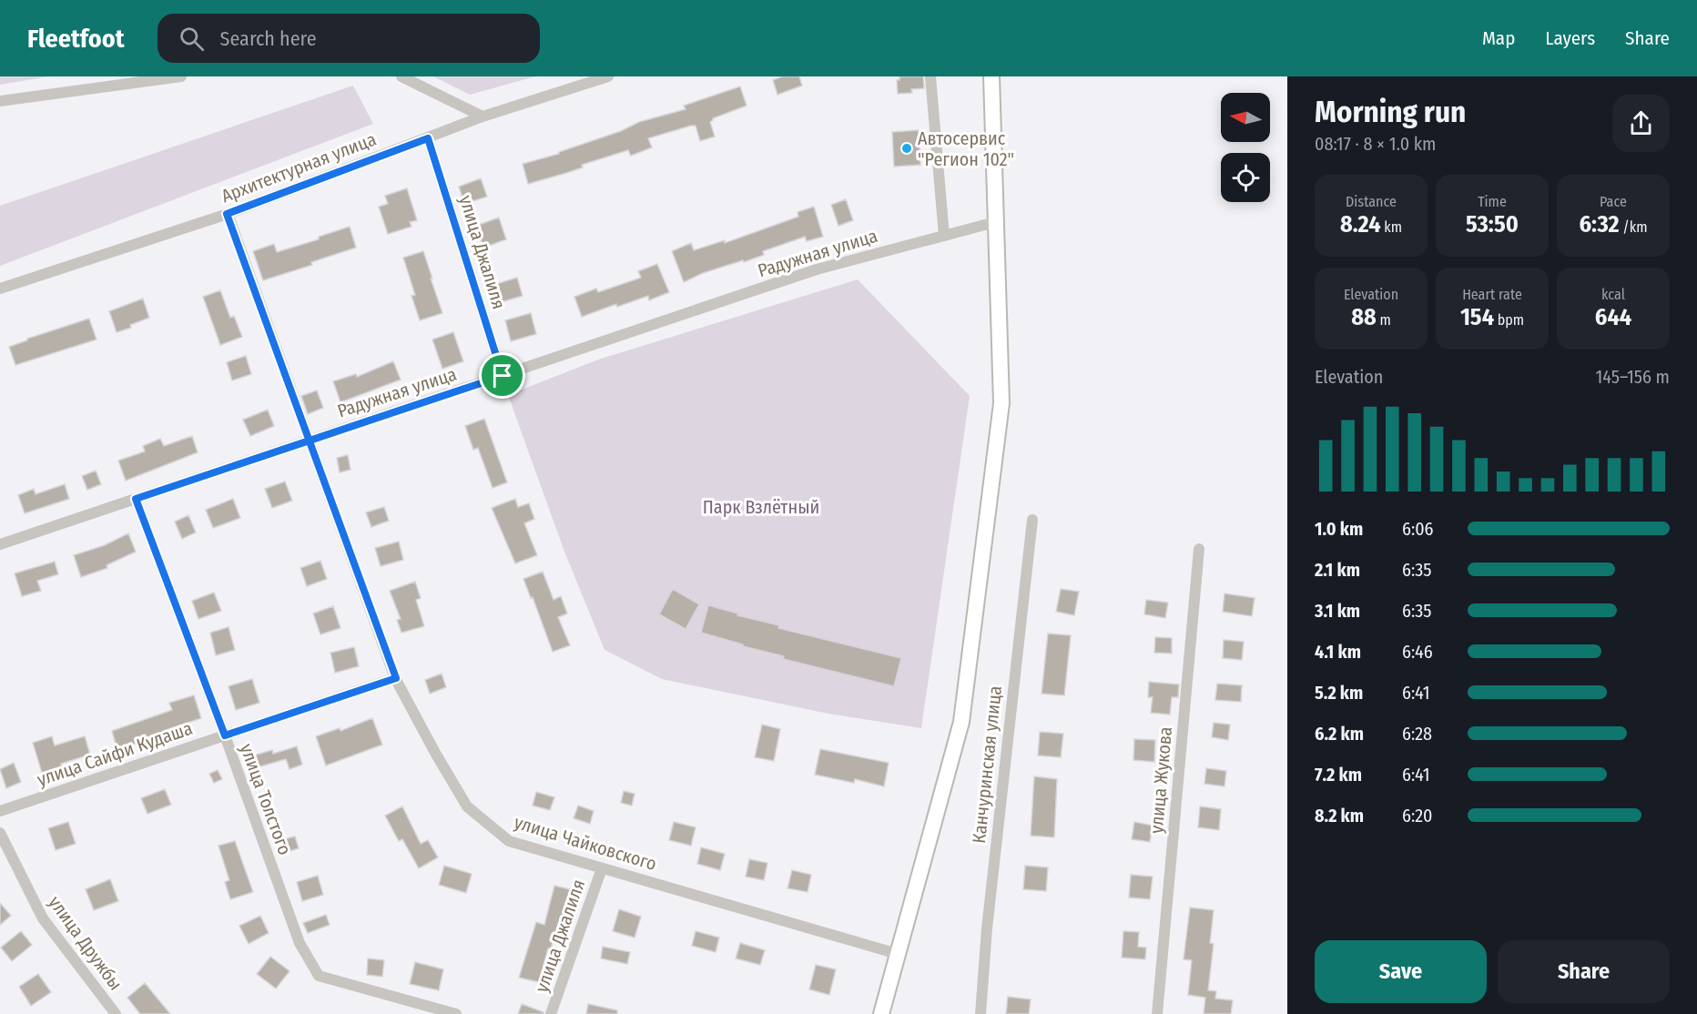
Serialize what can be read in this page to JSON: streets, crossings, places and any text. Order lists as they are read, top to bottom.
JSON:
{
  "streets": {
    "street": [
      "Архитектурная улица",
      "улица Джалиля",
      "Радужная улица",
      "улица Сайфи Кудаша",
      "Канчуринская улица",
      "улица Жукова",
      "улица Толстого",
      "улица Чайковского",
      "улица Дружбы"
    ]
  },
  "crossings": [
    ["Архитектурная улица", "улица Джалиля"],
    ["Архитектурная улица", "улица Чайковского"],
    ["улица Джалиля", "Радужная улица"],
    ["улица Джалиля", "улица Чайковского"],
    ["Радужная улица", "улица Толстого"],
    ["Радужная улица", "улица Чайковского"],
    ["улица Сайфи Кудаша", "улица Толстого"],
    ["улица Сайфи Кудаша", "улица Чайковского"]
  ],
  "parks": ["Парк Взлётный"],
  "places": ["Автосервис \"Регион 102\""],
  "north": "left",
  "page": {
    "header": "Fleetfoot",
    "search": "Search here",
    "nav": ["Map", "Layers", "Share"],
    "heading": ["Morning run", "08:17 · 8 × 1.0 km"],
    "stats": [
      ["Distance", "8.24 km"],
      ["Time", "53:50"],
      ["Pace", "6:32 /km"],
      ["Elevation", "88 m"],
      ["Heart rate", "154 bpm"],
      ["kcal", "644"]
    ],
    "chart": ["Elevation", "145–156 m"],
    "list": [
      {
        "name": "1.0 km",
        "note": "6:06"
      },
      {
        "name": "2.1 km",
        "note": "6:35"
      },
      {
        "name": "3.1 km",
        "note": "6:35"
      },
      {
        "name": "4.1 km",
        "note": "6:46"
      },
      {
        "name": "5.2 km",
        "note": "6:41"
      },
      {
        "name": "6.2 km",
        "note": "6:28"
      },
      {
        "name": "7.2 km",
        "note": "6:41"
      },
      {
        "name": "8.2 km",
        "note": "6:20"
      }
    ],
    "buttons": ["Save", "Share"]
  }
}
